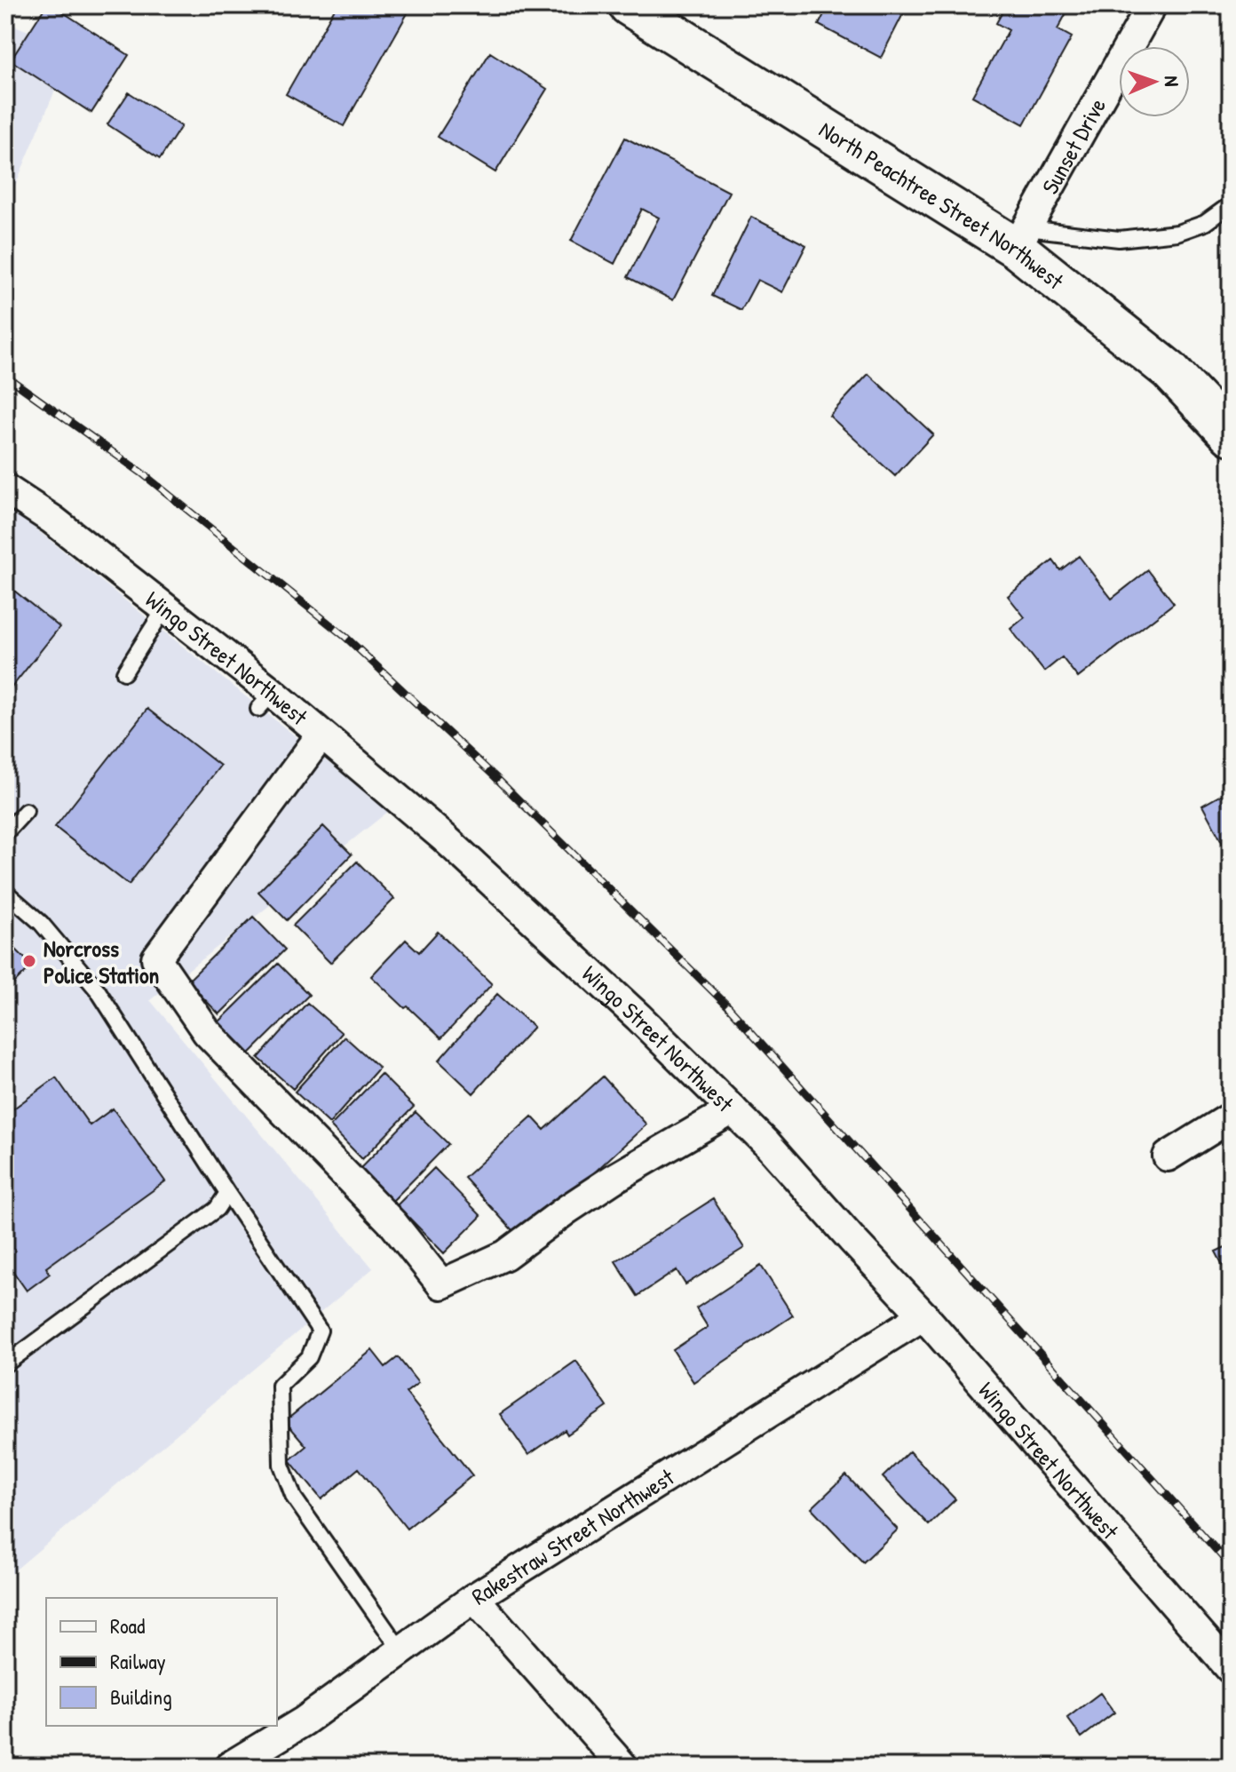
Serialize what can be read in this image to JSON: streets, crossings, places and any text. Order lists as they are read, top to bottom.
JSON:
{
  "streets": {
    "street": [
      "Sunset Drive",
      "North Peachtree Street Northwest",
      "Wingo Street Northwest",
      "Rakestraw Street Northwest"
    ]
  },
  "crossings": [
    ["Sunset Drive", "North Peachtree Street Northwest"],
    ["Wingo Street Northwest", "Rakestraw Street Northwest"]
  ],
  "places": ["Norcross Police Station"],
  "legend": ["Road", "Railway", "Building"],
  "north": "right"
}
